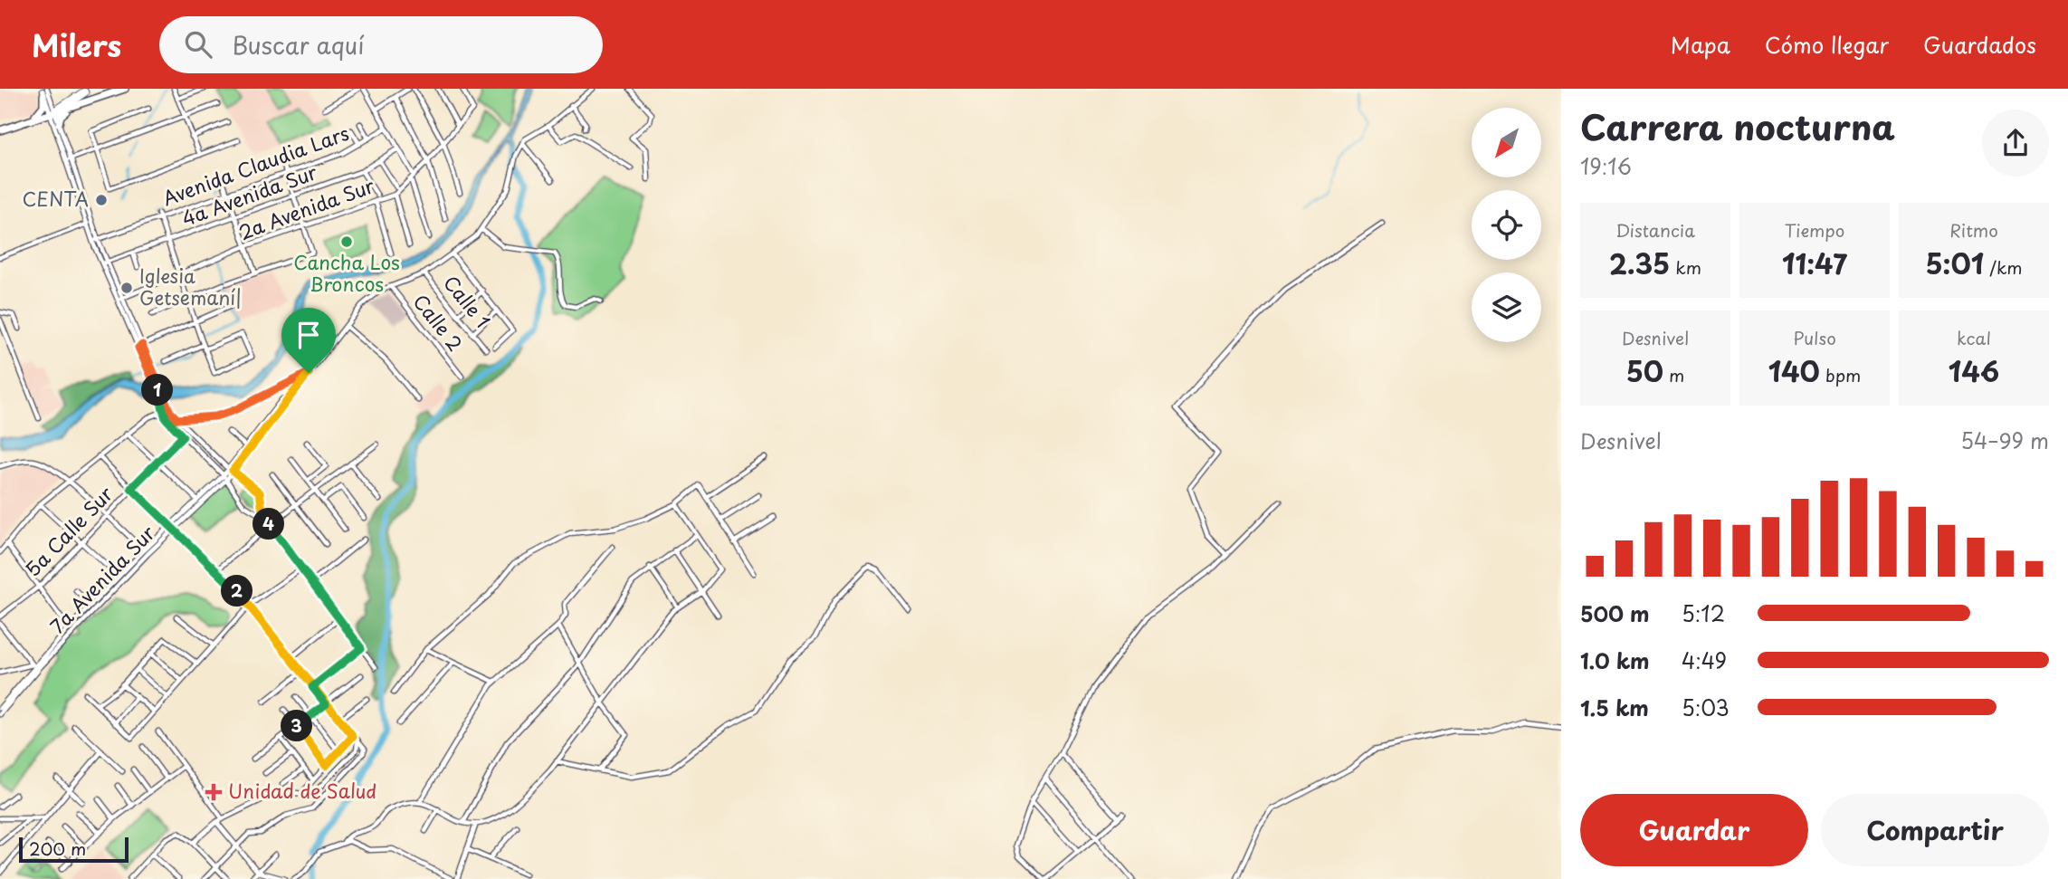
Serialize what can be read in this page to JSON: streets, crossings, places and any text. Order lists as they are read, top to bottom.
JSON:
{
  "streets": {
    "street": [
      "Avenida Claudia Lars",
      "4a Avenida Sur",
      "2a Avenida Sur",
      "Calle 1",
      "Calle 2",
      "5a Calle Sur",
      "7a Avenida Sur"
    ]
  },
  "places": {
    "other": ["CENTA", "Cancha Los Broncos", "Iglesia Getsemaní|"],
    "health": ["Unidad de Salud"]
  },
  "scale_bar": "200 m",
  "north": "bottom left",
  "page": {
    "header": "Milers",
    "search": "Buscar aquí",
    "nav": ["Mapa", "Cómo llegar", "Guardados"],
    "heading": ["Carrera nocturna", "19:16"],
    "stats": [
      ["Distancia", "2.35 km"],
      ["Tiempo", "11:47"],
      ["Ritmo", "5:01 /km"],
      ["Desnivel", "50 m"],
      ["Pulso", "140 bpm"],
      ["kcal", "146"]
    ],
    "pins": [
      "1",
      "4",
      "2",
      "3"
    ],
    "chart": ["Desnivel", "54–99 m"],
    "list": [
      {
        "name": "500 m",
        "note": "5:12"
      },
      {
        "name": "1.0 km",
        "note": "4:49"
      },
      {
        "name": "1.5 km",
        "note": "5:03"
      }
    ],
    "buttons": ["Guardar", "Compartir"],
    "scale": "200 m"
  }
}
